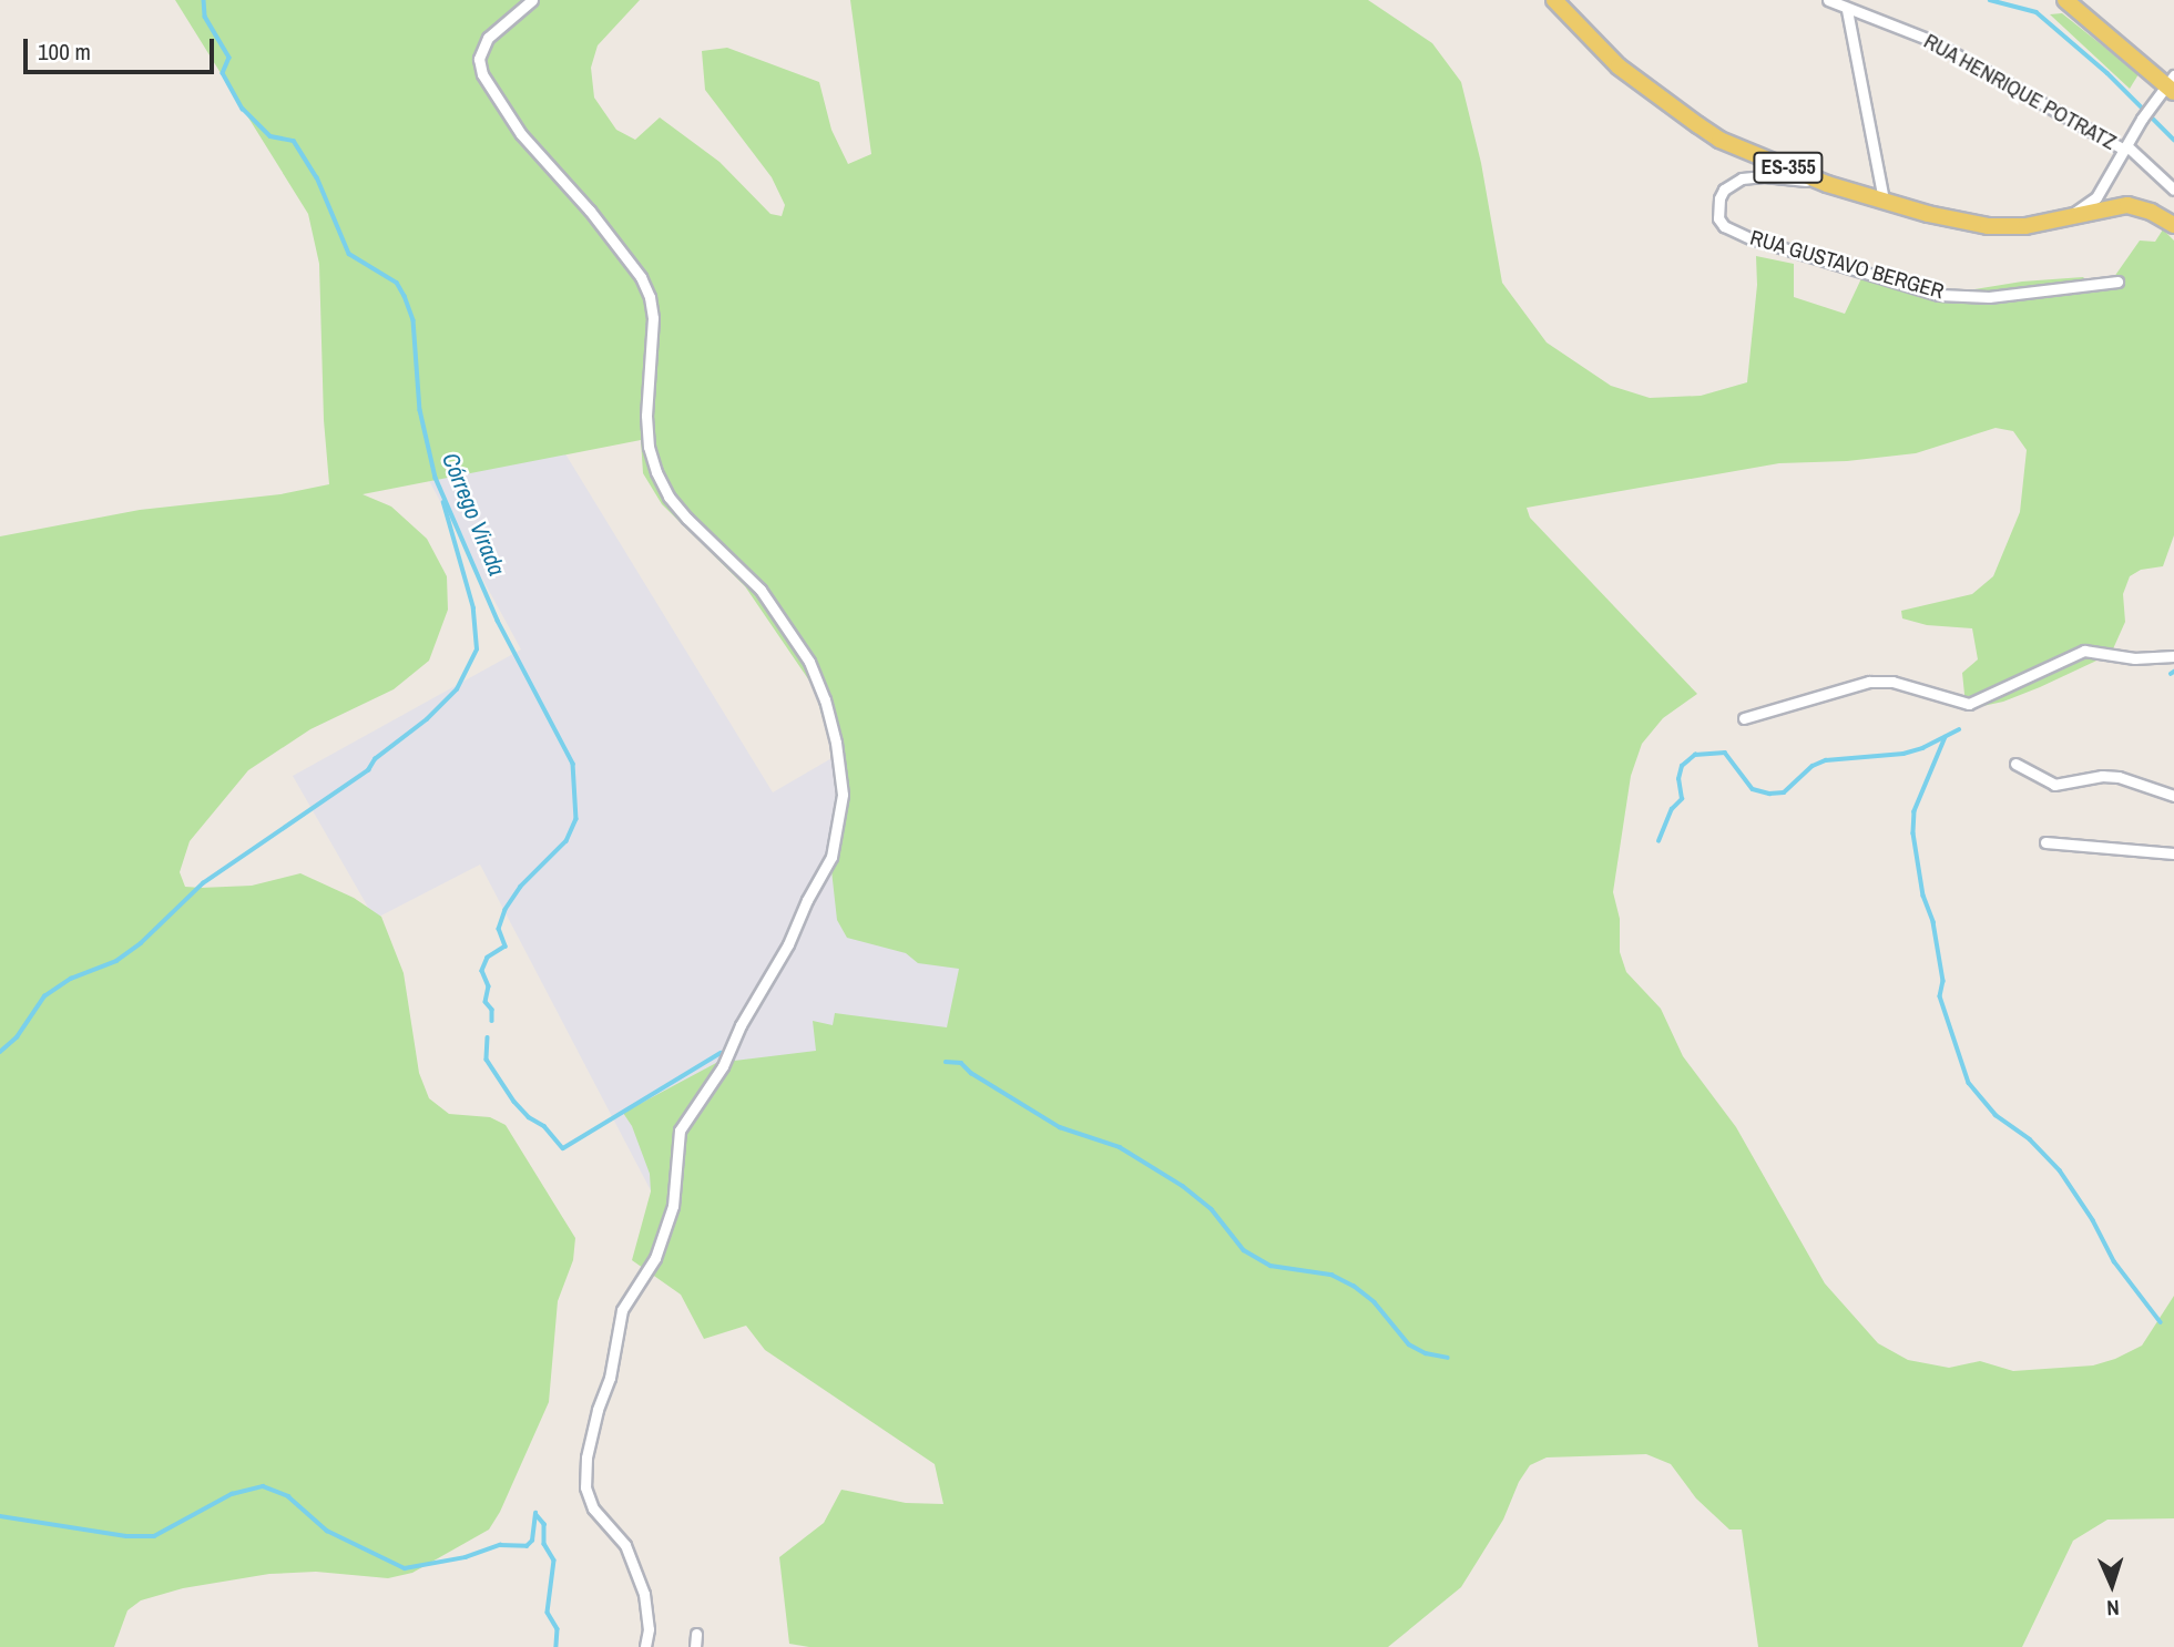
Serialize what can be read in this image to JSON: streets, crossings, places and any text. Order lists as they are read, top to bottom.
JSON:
{
  "streets": {
    "main road": ["ES-355"],
    "street": ["RUA HENRIQUE POTRATZ", "RUA GUSTAVO BERGER"]
  },
  "crossings": [
    ["ES-355", "RUA GUSTAVO BERGER"]
  ],
  "water": ["Córrego Virada"],
  "scale_bar": "100 m",
  "north": "bottom"
}
